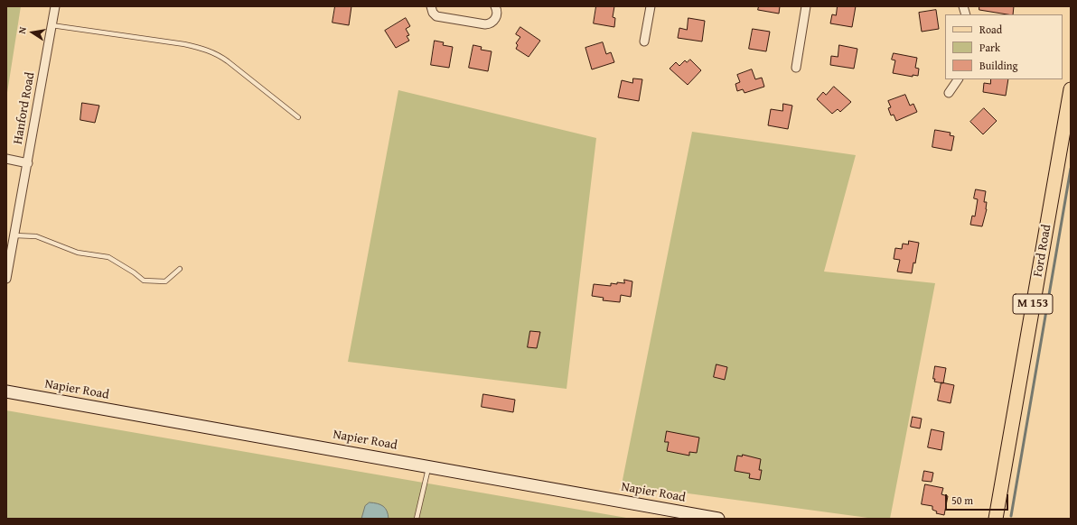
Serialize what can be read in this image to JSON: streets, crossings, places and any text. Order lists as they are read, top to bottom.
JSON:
{
  "streets": {
    "main road": ["Ford Road", "M 153"],
    "street": ["Hanford Road", "Napier Road"]
  },
  "legend": ["Road", "Park", "Building"],
  "scale_bar": "50 m",
  "north": "left"
}
